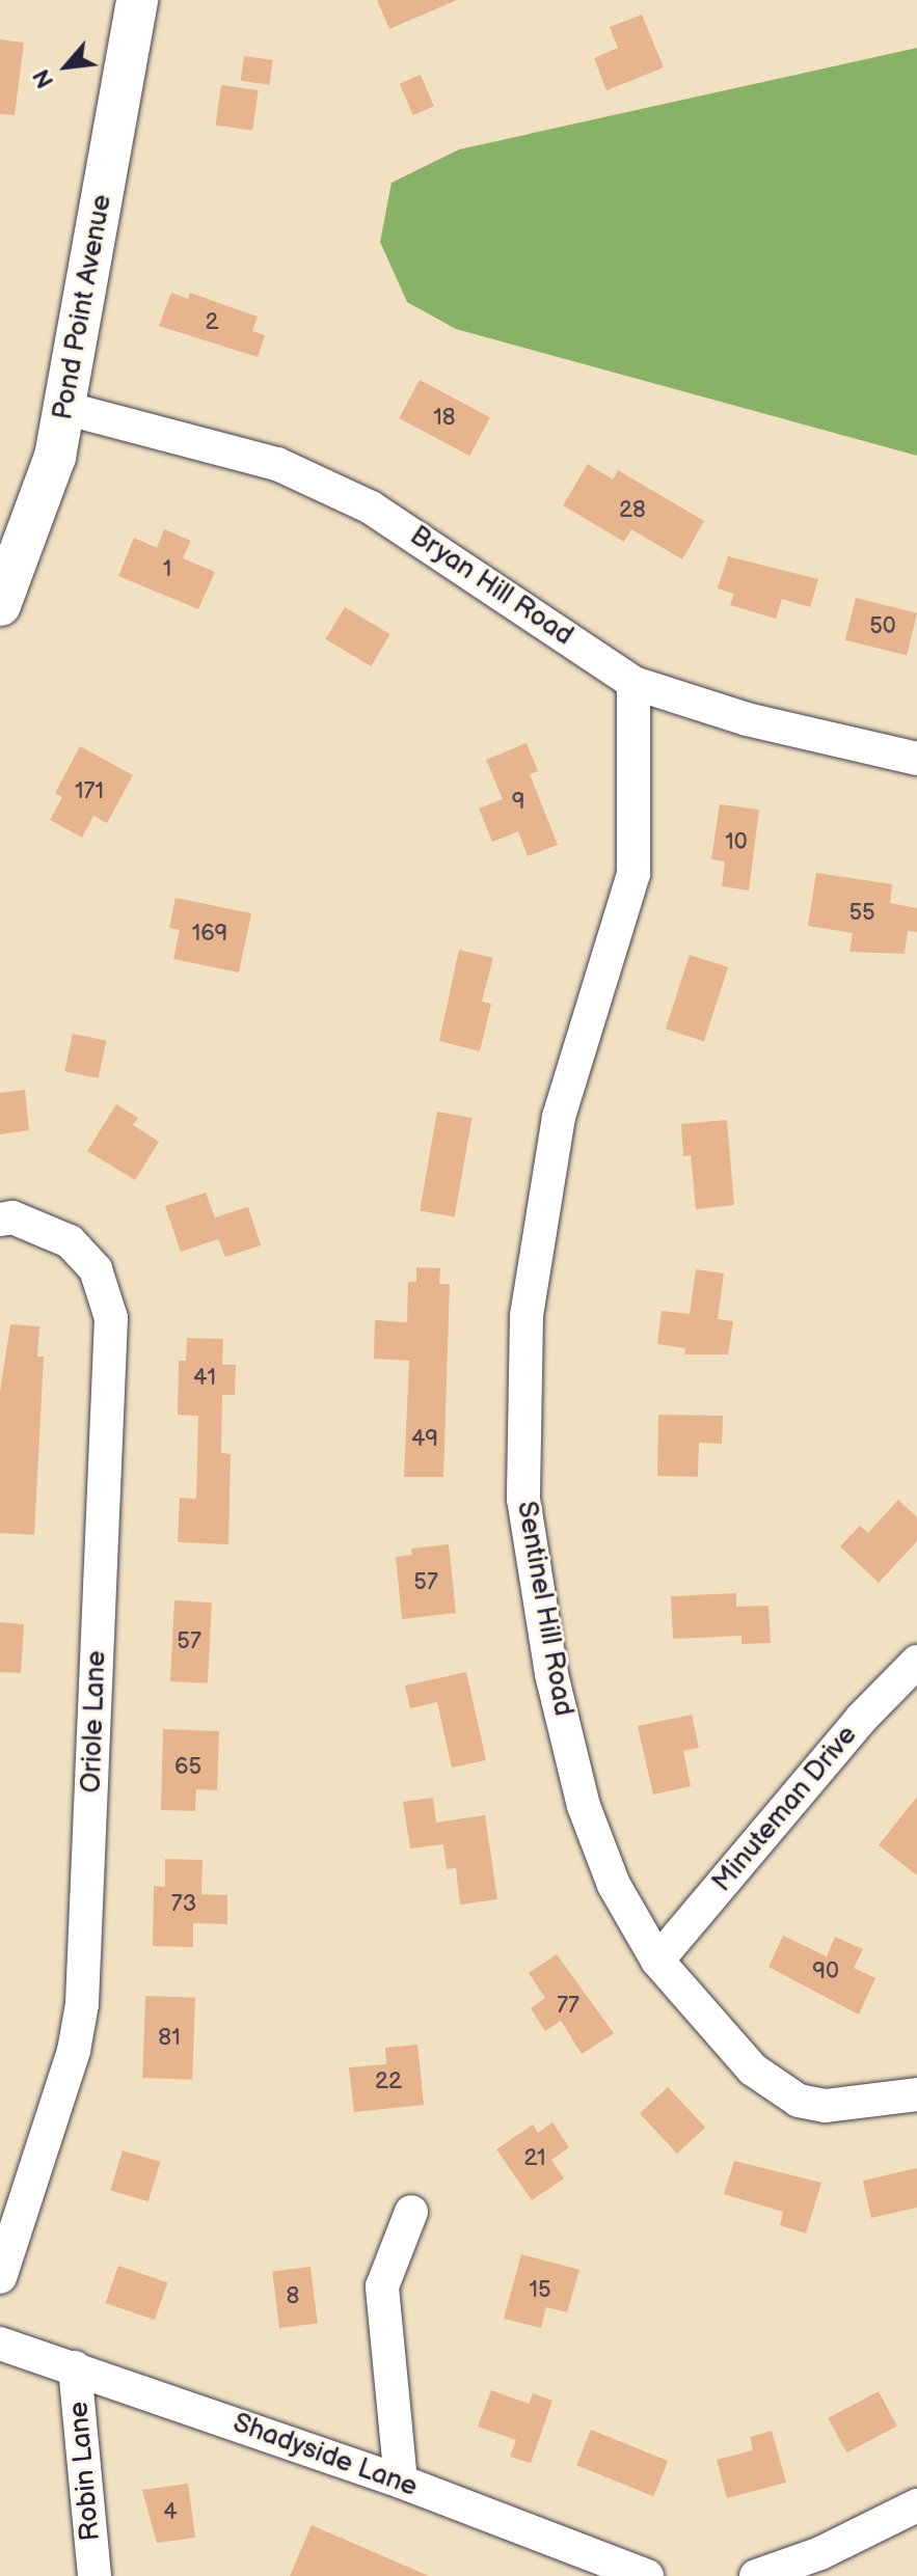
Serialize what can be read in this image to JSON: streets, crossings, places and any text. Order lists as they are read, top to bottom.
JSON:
{
  "streets": {
    "main road": ["Pond Point Avenue"],
    "street": [
      "Bryan Hill Road",
      "Sentinel Hill Road",
      "Oriole Lane",
      "Minuteman Drive",
      "Shadyside Lane",
      "Robin Lane"
    ]
  },
  "crossings": [
    ["Pond Point Avenue", "Bryan Hill Road"],
    ["Bryan Hill Road", "Sentinel Hill Road"],
    ["Sentinel Hill Road", "Minuteman Drive"],
    ["Shadyside Lane", "Robin Lane"]
  ],
  "house_numbers": [
    "2",
    "18",
    "28",
    "1",
    "50",
    "171",
    "9",
    "10",
    "55",
    "169",
    "41",
    "49",
    "57",
    "57",
    "65",
    "73",
    "90",
    "77",
    "81",
    "22",
    "21",
    "15",
    "8",
    "4"
  ],
  "north": "bottom left"
}
